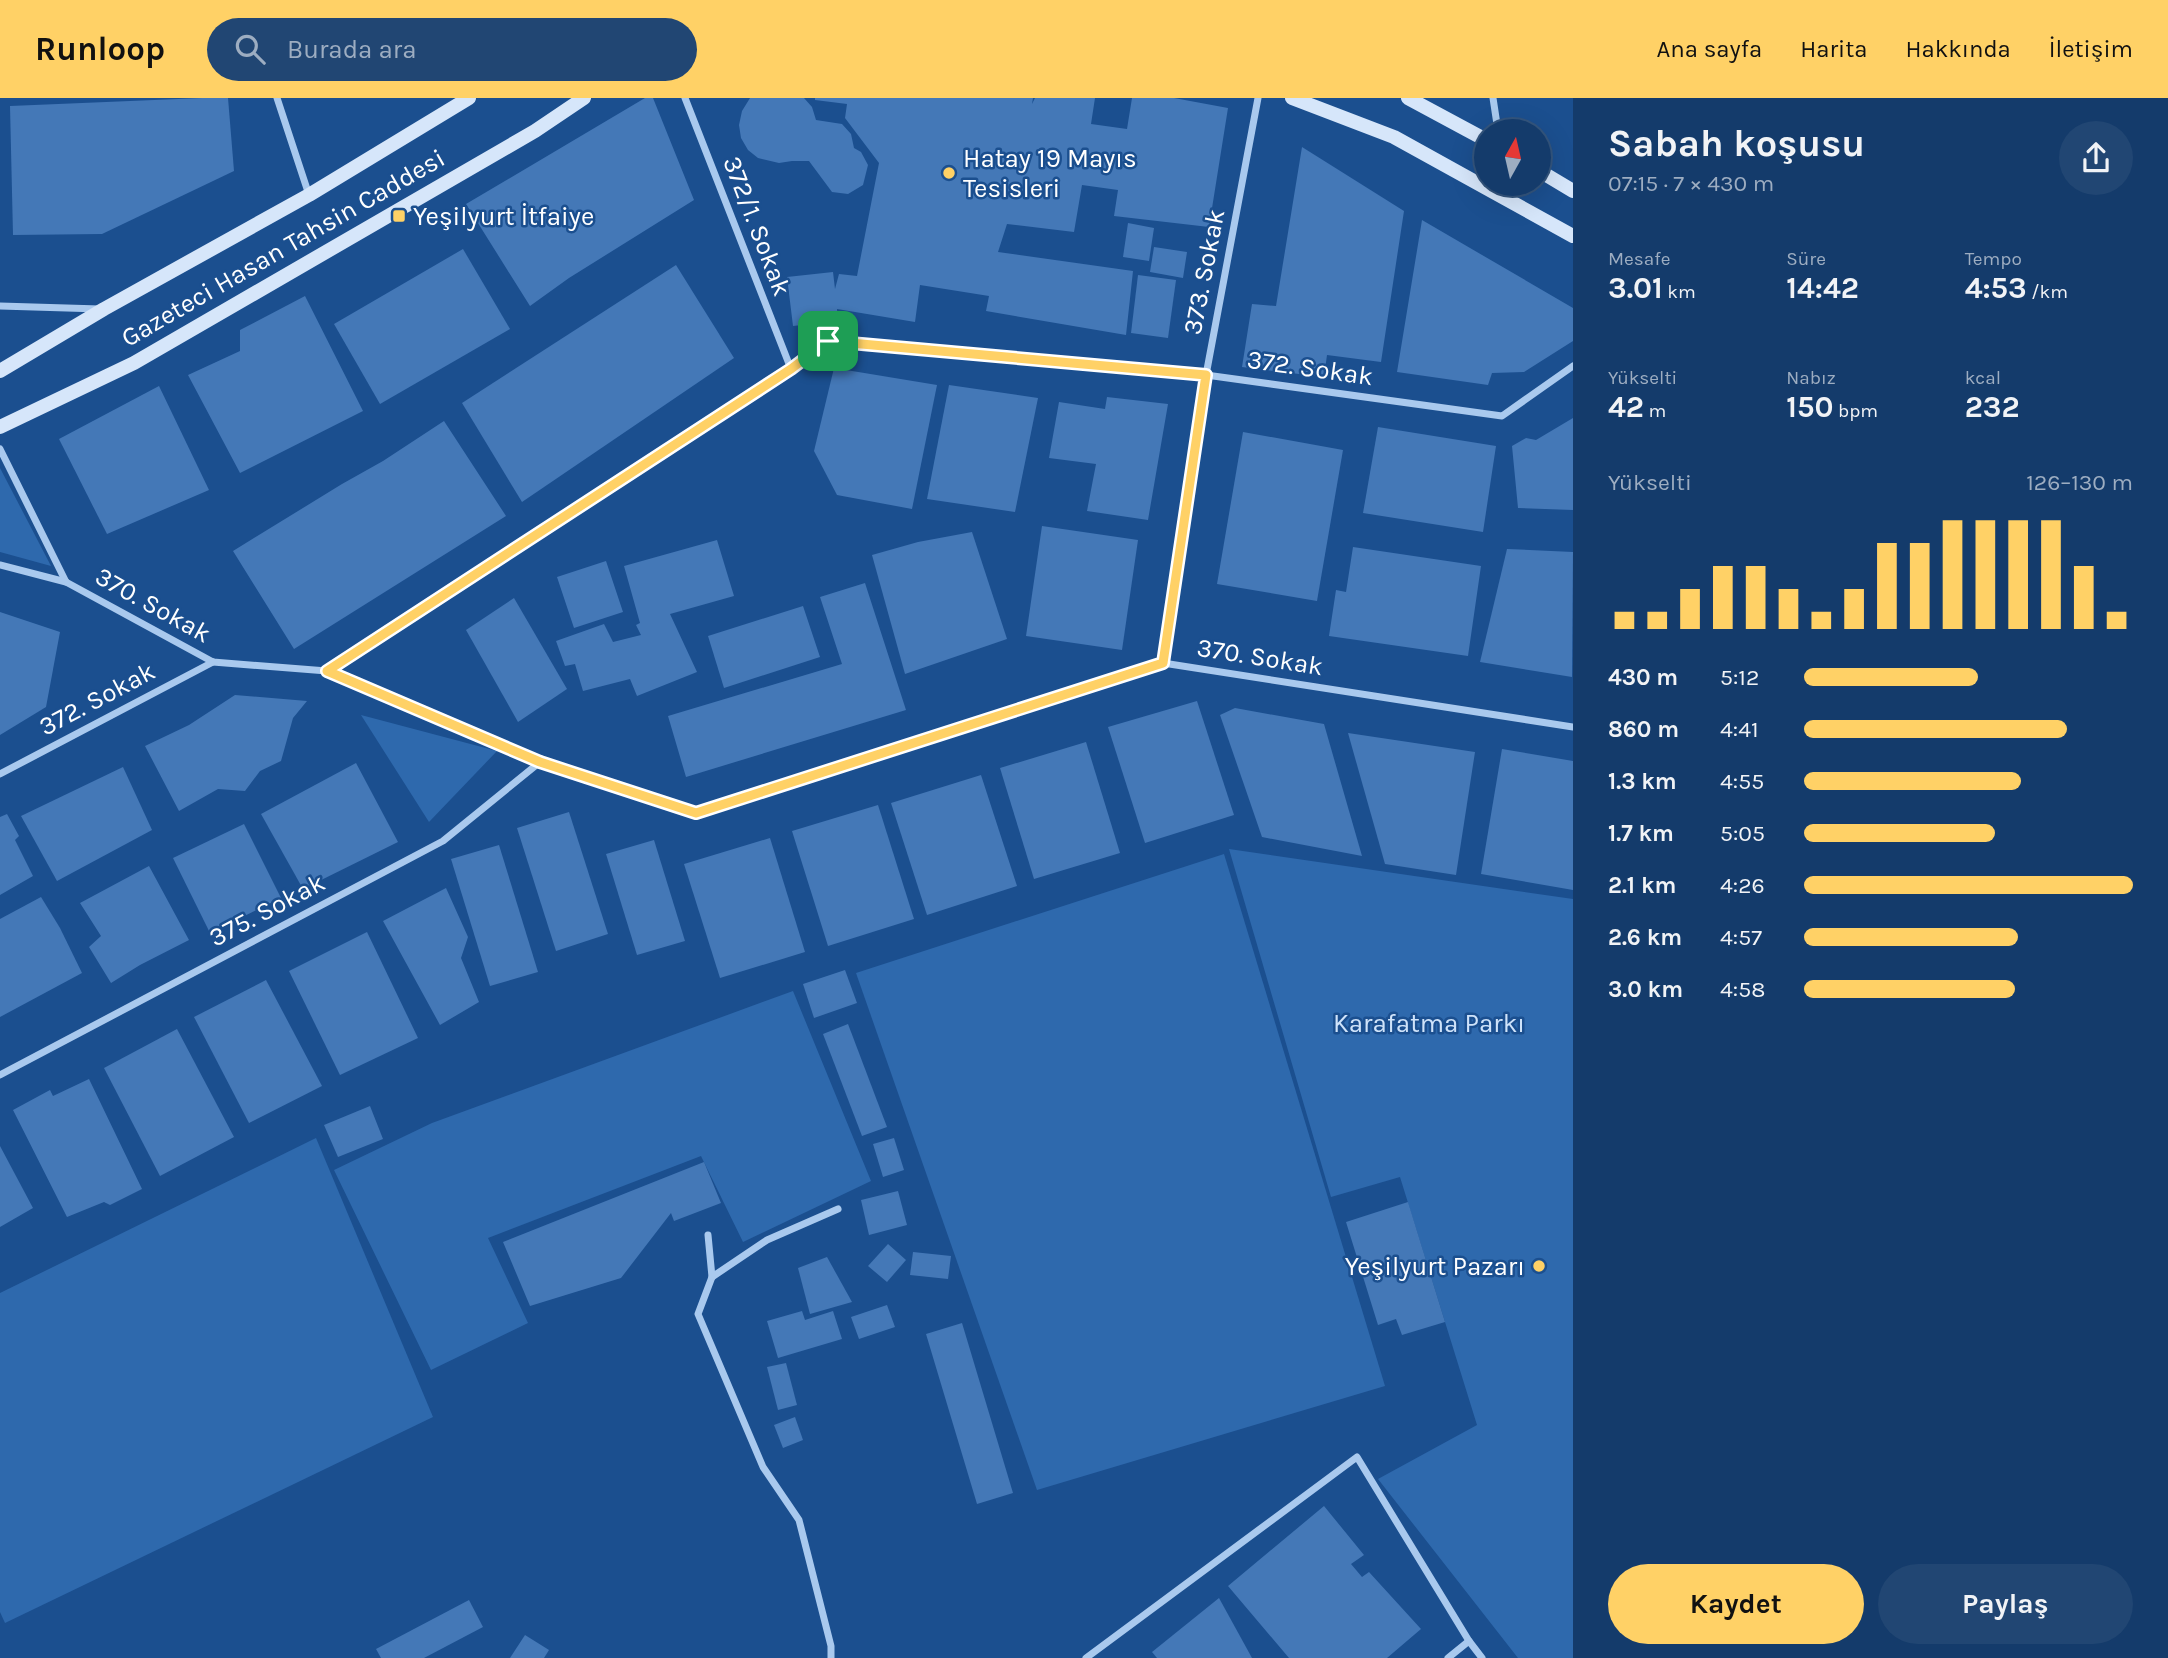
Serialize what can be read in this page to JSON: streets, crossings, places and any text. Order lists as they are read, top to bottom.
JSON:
{
  "streets": {
    "main road": ["Gazeteci Hasan Tahsin Caddesi"],
    "street": [
      "372/1. Sokak",
      "373. Sokak",
      "372. Sokak",
      "370. Sokak",
      "375. Sokak"
    ]
  },
  "crossings": [
    ["372/1. Sokak", "372. Sokak"],
    ["373. Sokak", "372. Sokak"],
    ["373. Sokak", "370. Sokak"],
    ["372. Sokak", "370. Sokak"],
    ["370. Sokak", "375. Sokak"]
  ],
  "parks": ["Karafatma Parkı"],
  "places": {
    "other": ["Hatay 19 Mayıs Tesisleri", "Yeşilyurt Pazarı"],
    "transit": ["Yeşilyurt İtfaiye"]
  },
  "north": "top",
  "page": {
    "header": "Runloop",
    "search": "Burada ara",
    "nav": [
      "Ana sayfa",
      "Harita",
      "Hakkında",
      "İletişim"
    ],
    "heading": ["Sabah koşusu", "07:15 · 7 × 430 m"],
    "stats": [
      ["Mesafe", "3.01 km"],
      ["Süre", "14:42"],
      ["Tempo", "4:53 /km"],
      ["Yükselti", "42 m"],
      ["Nabız", "150 bpm"],
      ["kcal", "232"]
    ],
    "chart": ["Yükselti", "126–130 m"],
    "list": [
      {
        "name": "430 m",
        "note": "5:12"
      },
      {
        "name": "860 m",
        "note": "4:41"
      },
      {
        "name": "1.3 km",
        "note": "4:55"
      },
      {
        "name": "1.7 km",
        "note": "5:05"
      },
      {
        "name": "2.1 km",
        "note": "4:26"
      },
      {
        "name": "2.6 km",
        "note": "4:57"
      },
      {
        "name": "3.0 km",
        "note": "4:58"
      }
    ],
    "buttons": ["Kaydet", "Paylaş"]
  }
}
